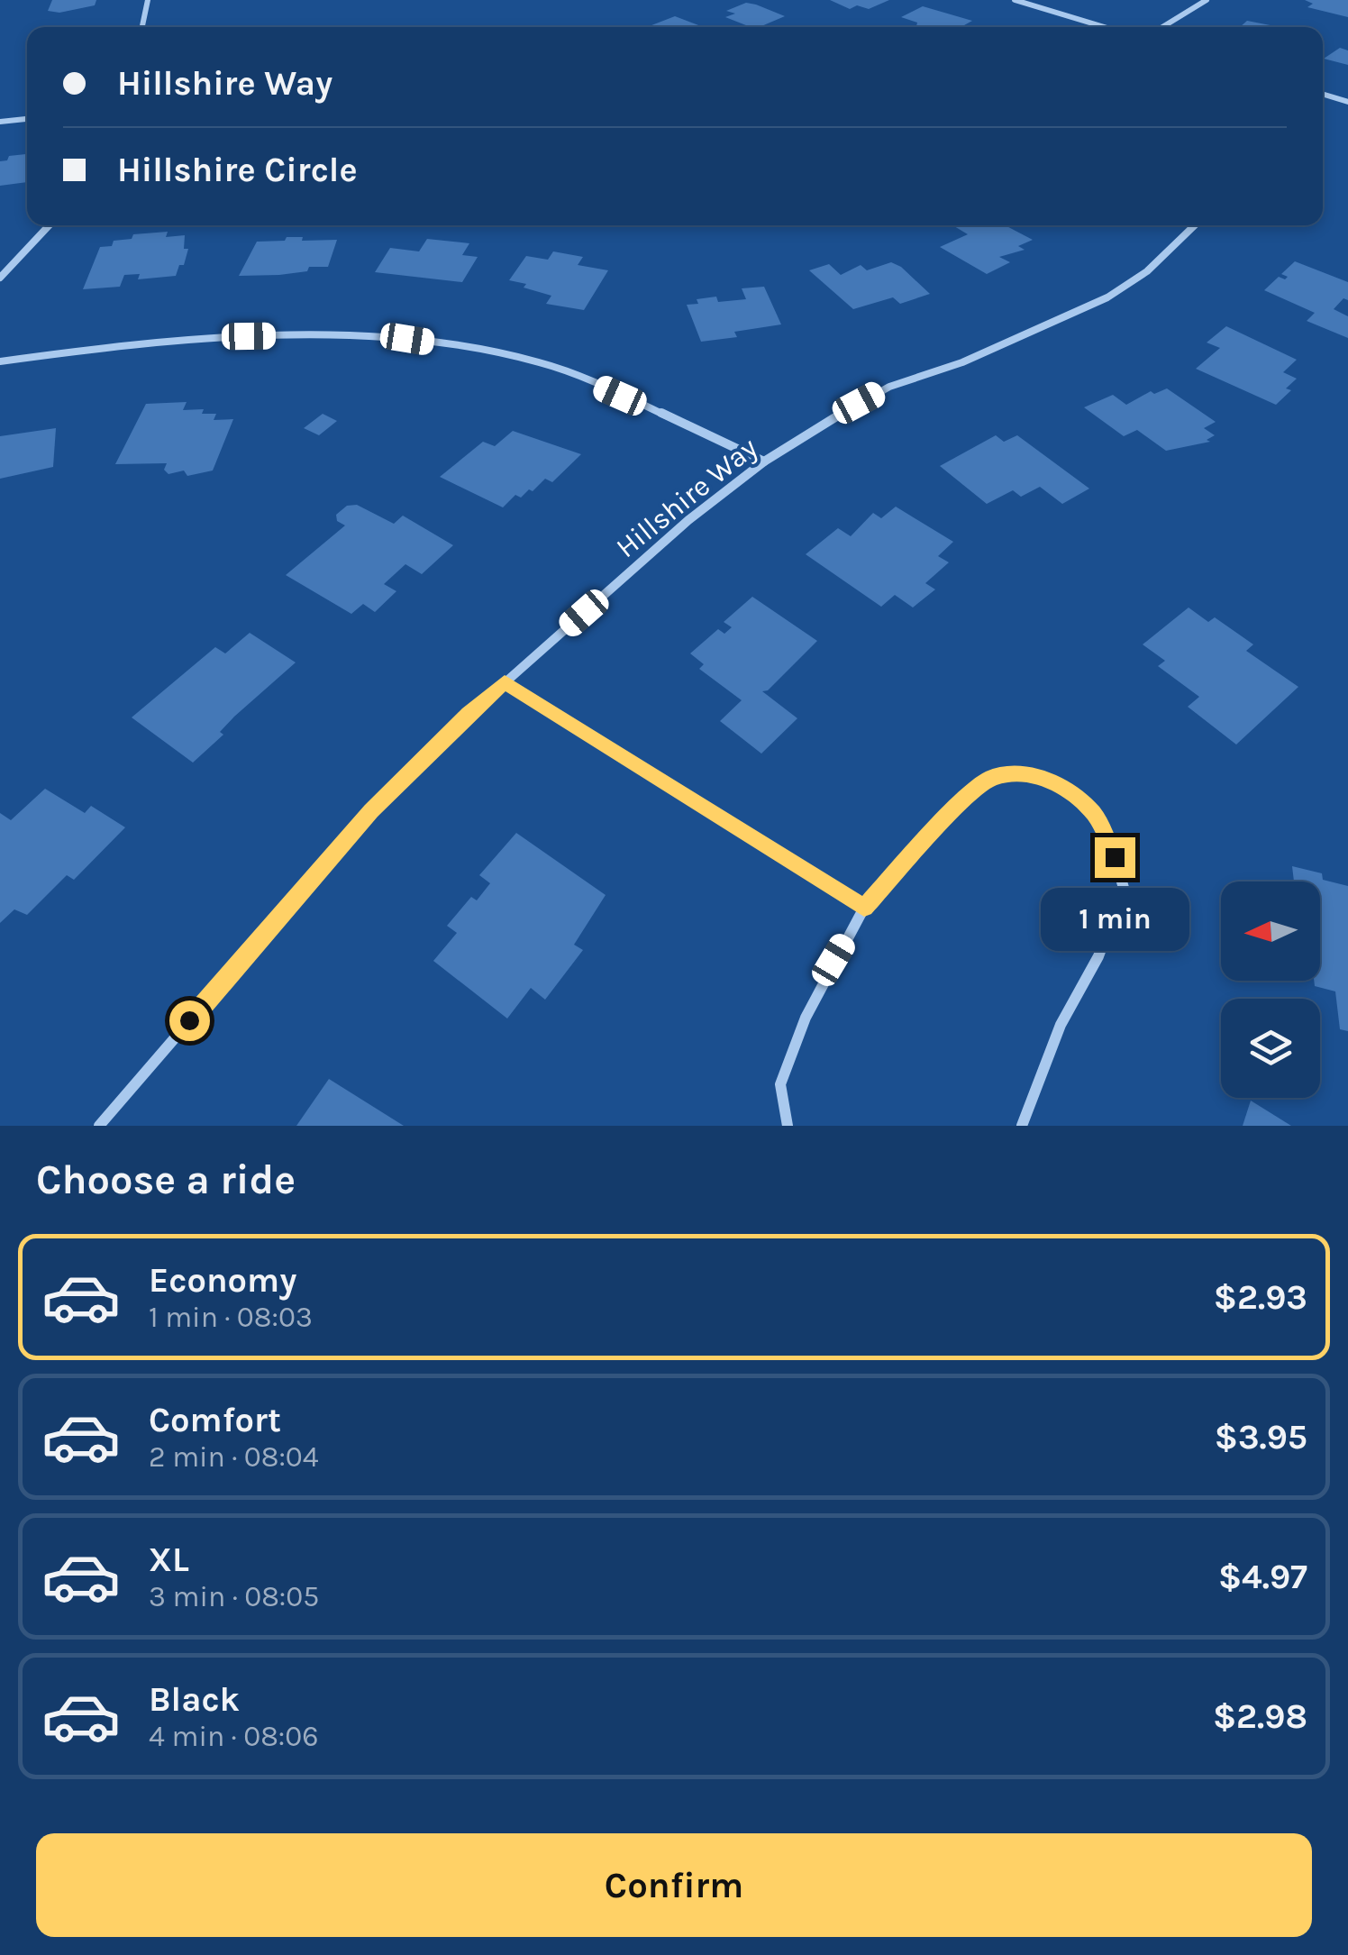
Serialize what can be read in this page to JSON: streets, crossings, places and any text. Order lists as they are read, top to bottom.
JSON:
{
  "streets": {
    "street": ["Hillshire Way"]
  },
  "north": "left",
  "page": {
    "banner": ["Hillshire Way", "Hillshire Circle"],
    "bubble": "1 min",
    "heading": "Choose a ride",
    "list": [
      {
        "name": "Economy",
        "note": "1 min · 08:03",
        "value": "$2.93"
      },
      {
        "name": "Comfort",
        "note": "2 min · 08:04",
        "value": "$3.95"
      },
      {
        "name": "XL",
        "note": "3 min · 08:05",
        "value": "$4.97"
      },
      {
        "name": "Black",
        "note": "4 min · 08:06",
        "value": "$2.98"
      }
    ],
    "buttons": "Confirm"
  }
}
